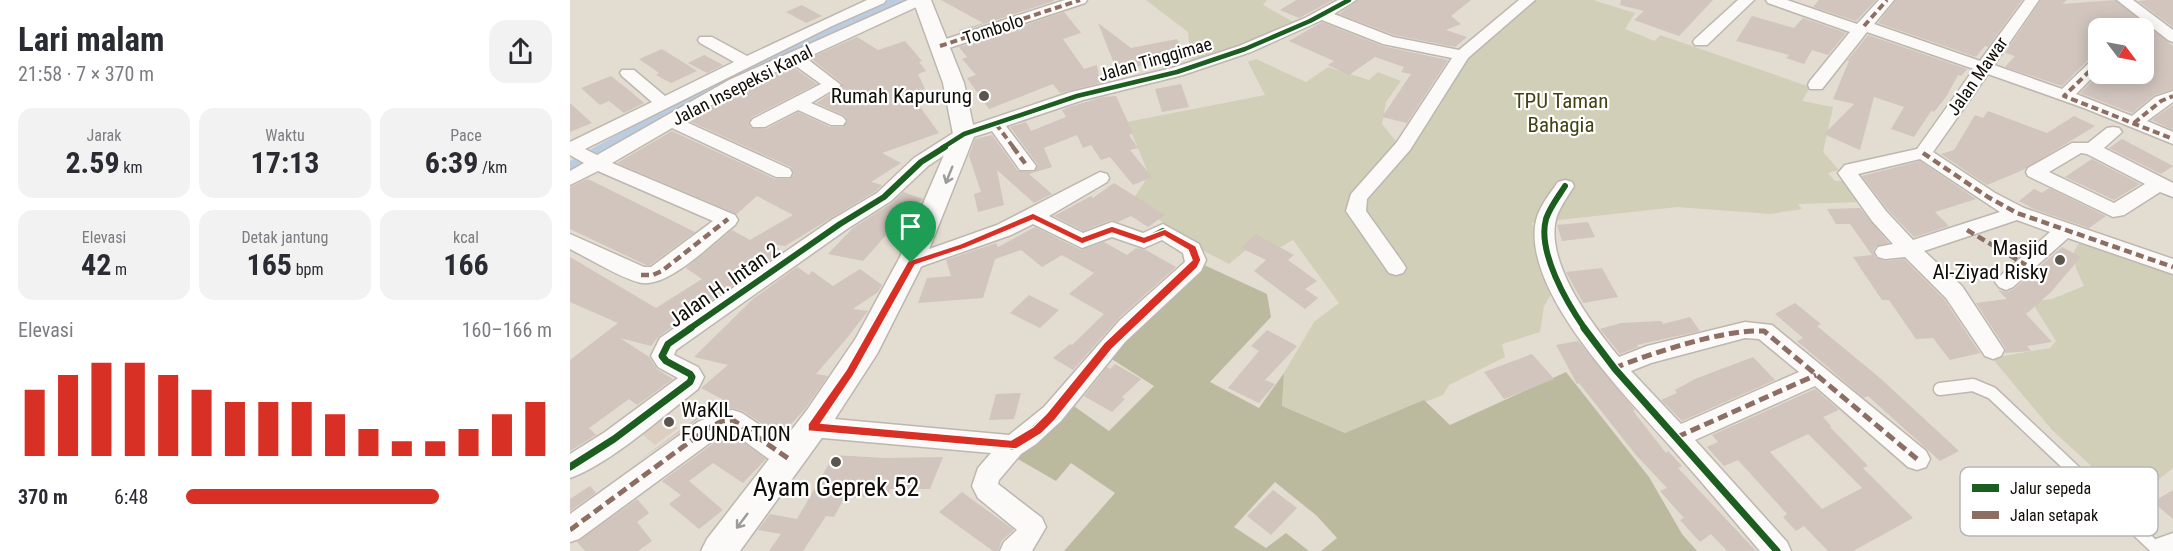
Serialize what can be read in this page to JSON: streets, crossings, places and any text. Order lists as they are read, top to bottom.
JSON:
{
  "streets": {
    "street": [
      "Tombolo",
      "Jalan Tinggimae",
      "Jalan Mawar",
      "Jalan Insepeksi Kanal",
      "Jalan H. Intan 2"
    ]
  },
  "crossings": [
    ["Jalan Tinggimae", "Jalan H. Intan 2"]
  ],
  "parks": ["TPU Taman Bahagia"],
  "places": [
    "Rumah Kapurung",
    "Masjid Al-Ziyad Risky",
    "WaKIL FOUNDATI0N",
    "Ayam Geprek 52"
  ],
  "legend": ["Jalur sepeda", "Jalan setapak"],
  "north": "bottom right",
  "page": {
    "heading": ["Lari malam", "21:58 · 7 × 370 m"],
    "stats": [
      ["Jarak", "2.59 km"],
      ["Waktu", "17:13"],
      ["Pace", "6:39 /km"],
      ["Elevasi", "42 m"],
      ["Detak jantung", "165 bpm"],
      ["kcal", "166"]
    ],
    "chart": ["Elevasi", "160–166 m"],
    "list": [
      {
        "name": "370 m",
        "note": "6:48"
      }
    ]
  }
}
